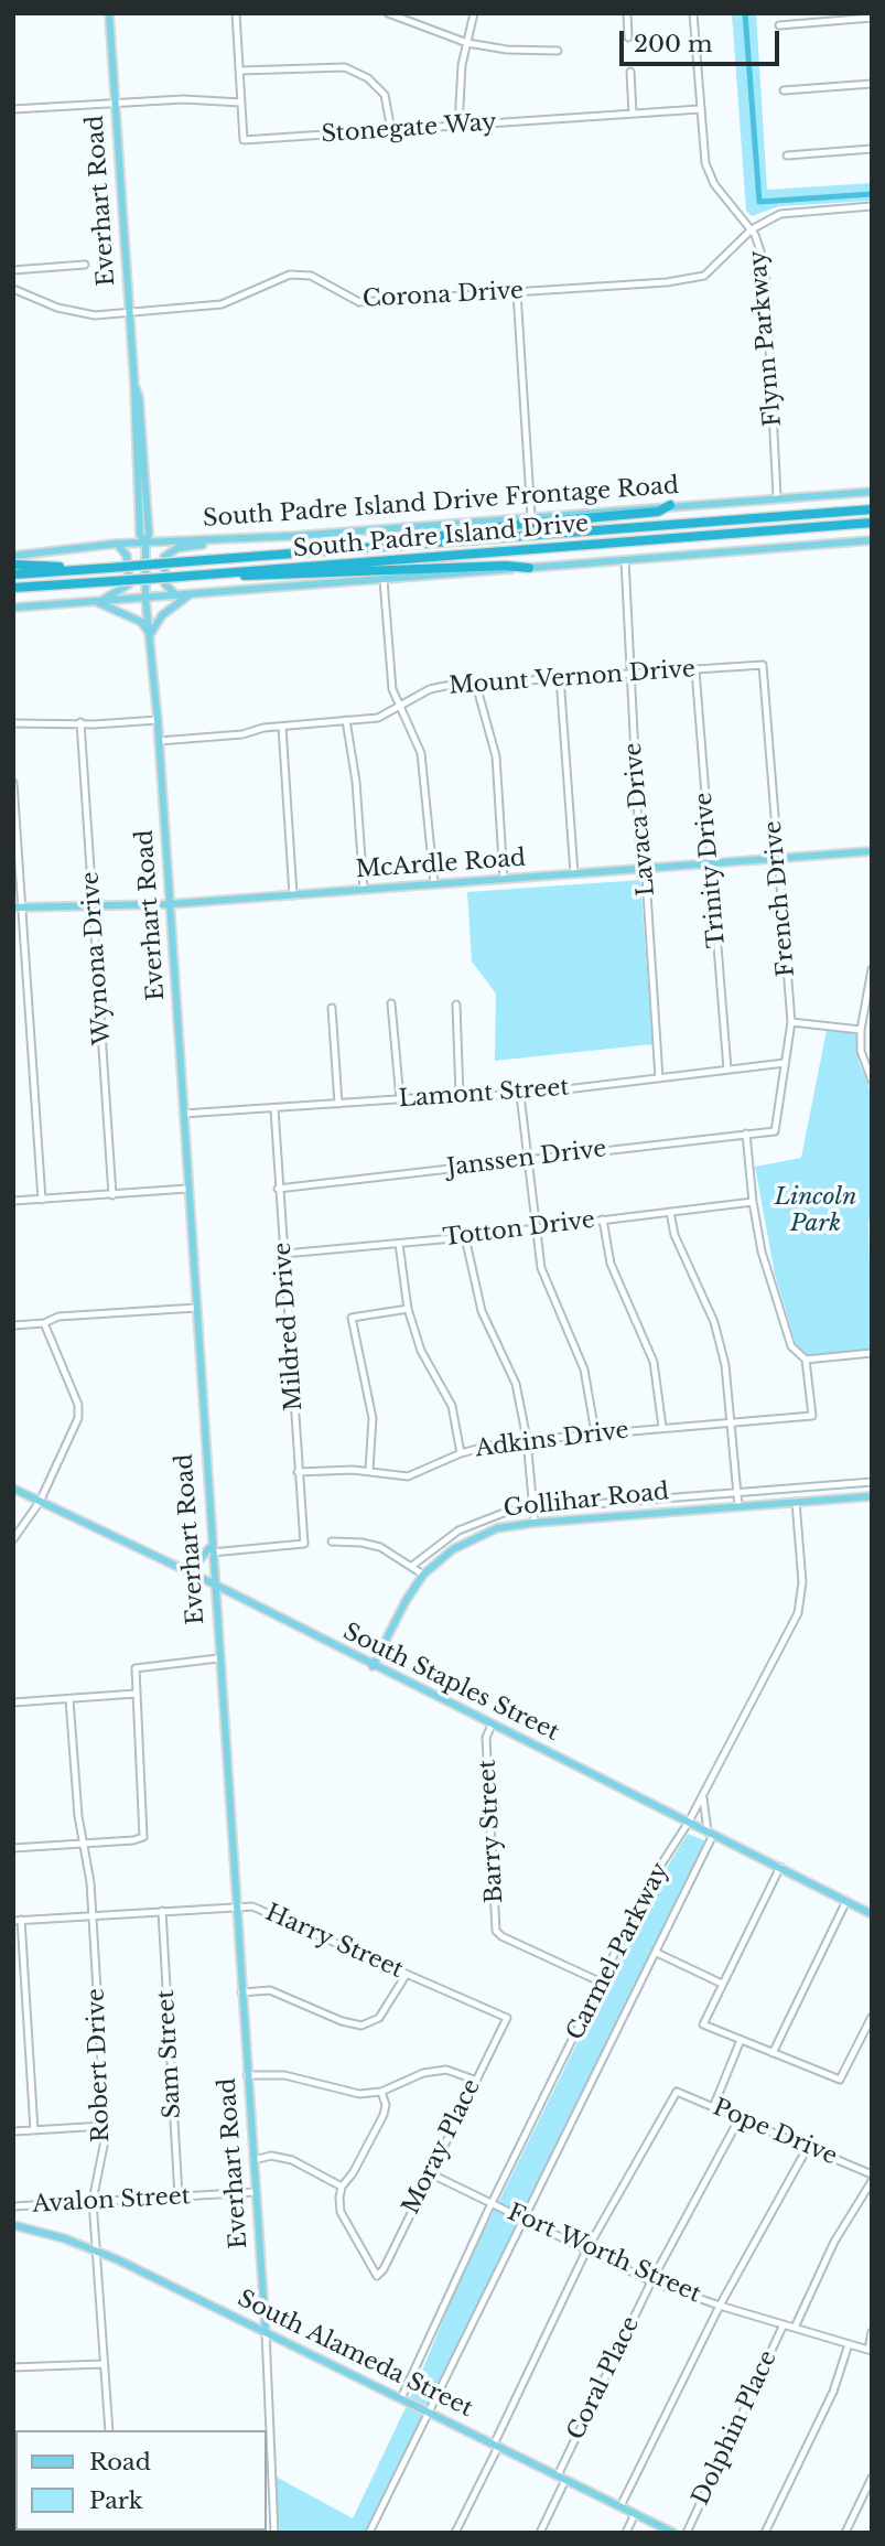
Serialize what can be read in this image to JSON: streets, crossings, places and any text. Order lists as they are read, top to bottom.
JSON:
{
  "streets": {
    "highway": ["South Padre Island Drive"],
    "main road": [
      "Everhart Road",
      "South Padre Island Drive Frontage Road",
      "McArdle Road",
      "Gollihar Road",
      "South Staples Street",
      "South Alameda Street"
    ],
    "street": [
      "Stonegate Way",
      "Corona Drive",
      "Flynn Parkway",
      "Mount Vernon Drive",
      "Lavaca Drive",
      "Trinity Drive",
      "French Drive",
      "Wynona Drive",
      "Lamont Street",
      "Janssen Drive",
      "Totton Drive",
      "Mildred Drive",
      "Adkins Drive",
      "Barry Street",
      "Harry Street",
      "Carmel Parkway",
      "Sam Street",
      "Robert Drive",
      "Pope Drive",
      "Moray Place",
      "Avalon Street",
      "Fort Worth Street",
      "Coral Place",
      "Dolphin Place"
    ]
  },
  "crossings": [
    ["Stonegate Way", "Flynn Parkway"],
    ["Everhart Road", "Corona Drive"],
    ["Everhart Road", "South Padre Island Drive Frontage Road"],
    ["Everhart Road", "Mount Vernon Drive"],
    ["Everhart Road", "McArdle Road"],
    ["Everhart Road", "Lamont Street"],
    ["Everhart Road", "Mildred Drive"],
    ["Everhart Road", "South Staples Street"],
    ["Everhart Road", "Harry Street"],
    ["Everhart Road", "Avalon Street"],
    ["Everhart Road", "South Alameda Street"],
    ["Corona Drive", "Flynn Parkway"],
    ["Flynn Parkway", "South Padre Island Drive Frontage Road"],
    ["Mount Vernon Drive", "Lavaca Drive"],
    ["Mount Vernon Drive", "Trinity Drive"],
    ["Mount Vernon Drive", "French Drive"],
    ["Lavaca Drive", "McArdle Road"],
    ["Lavaca Drive", "Lamont Street"],
    ["McArdle Road", "Trinity Drive"],
    ["McArdle Road", "French Drive"],
    ["McArdle Road", "Wynona Drive"],
    ["Trinity Drive", "Lamont Street"],
    ["French Drive", "Lamont Street"],
    ["French Drive", "Janssen Drive"],
    ["Lamont Street", "Mildred Drive"],
    ["Janssen Drive", "Mildred Drive"],
    ["Totton Drive", "Mildred Drive"],
    ["Mildred Drive", "Adkins Drive"],
    ["Gollihar Road", "South Staples Street"],
    ["Gollihar Road", "Carmel Parkway"],
    ["South Staples Street", "Barry Street"],
    ["South Staples Street", "Carmel Parkway"],
    ["Barry Street", "Carmel Parkway"],
    ["Harry Street", "Sam Street"],
    ["Harry Street", "Robert Drive"],
    ["Harry Street", "Moray Place"],
    ["Carmel Parkway", "Fort Worth Street"],
    ["Carmel Parkway", "South Alameda Street"],
    ["Sam Street", "Avalon Street"],
    ["Robert Drive", "Avalon Street"],
    ["Robert Drive", "South Alameda Street"],
    ["Pope Drive", "Fort Worth Street"],
    ["Pope Drive", "Coral Place"],
    ["Moray Place", "Fort Worth Street"],
    ["Fort Worth Street", "Coral Place"],
    ["Fort Worth Street", "Dolphin Place"],
    ["South Alameda Street", "Coral Place"]
  ],
  "parks": ["Lincoln Park"],
  "legend": ["Road", "Park"],
  "scale_bar": "200 m"
}
